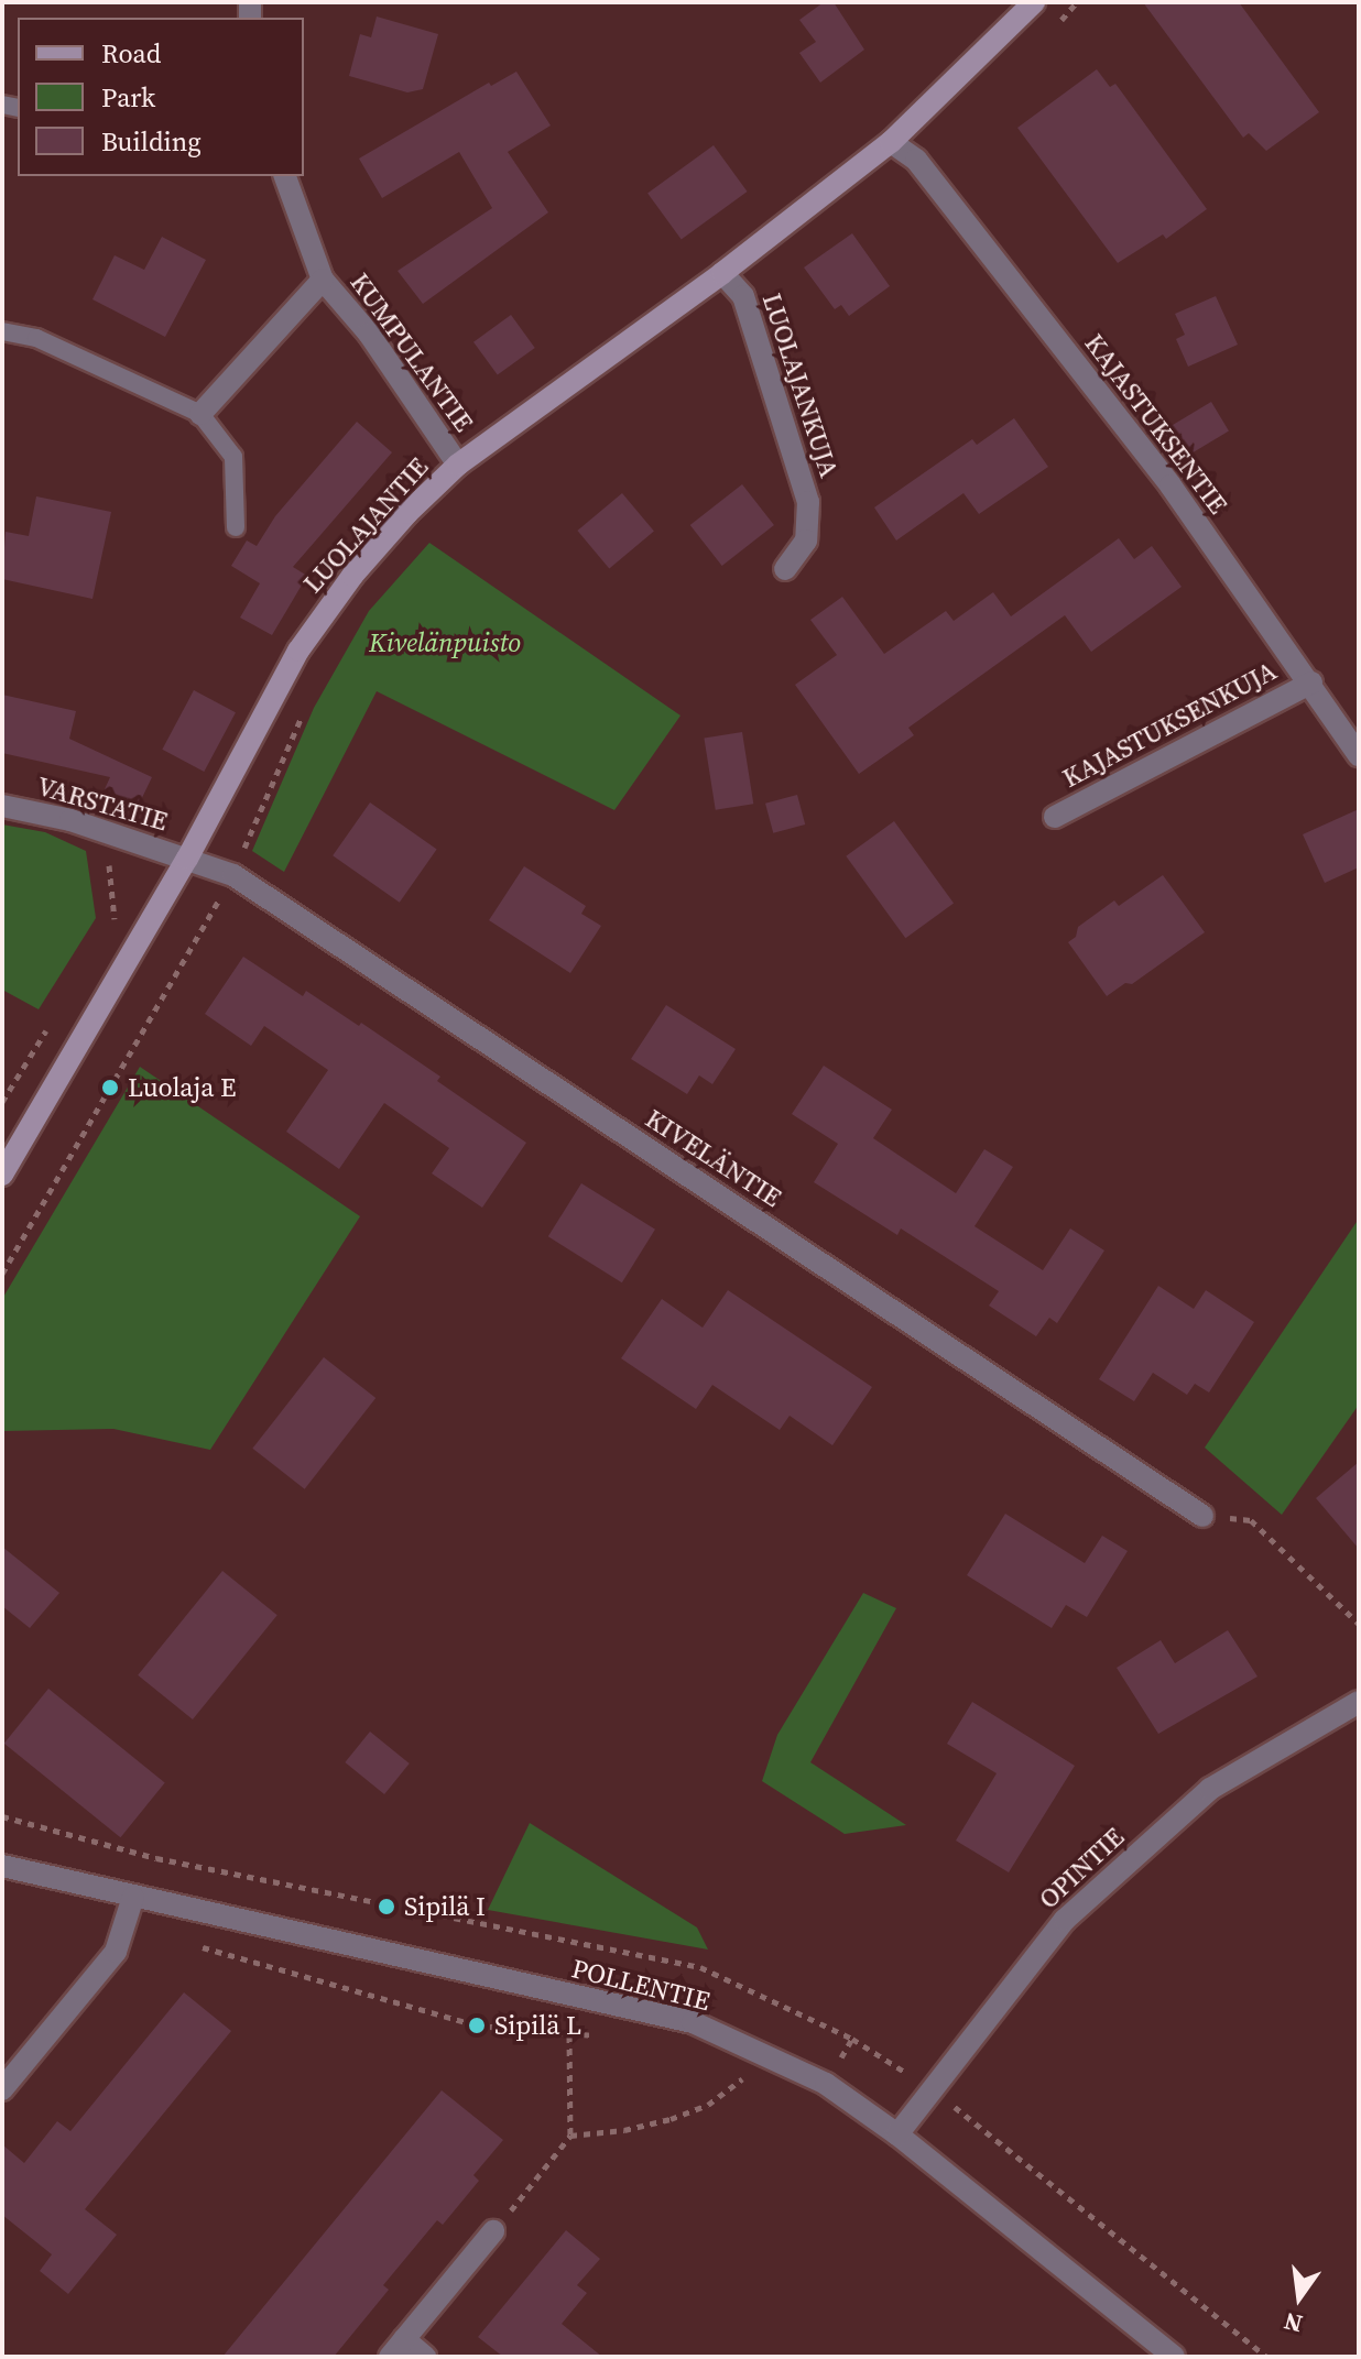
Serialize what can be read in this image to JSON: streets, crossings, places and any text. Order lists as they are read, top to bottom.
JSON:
{
  "streets": {
    "main road": ["LUOLAJANTIE"],
    "street": [
      "KUMPULANTIE",
      "LUOLAJANKUJA",
      "KAJASTUKSENTIE",
      "KAJASTUKSENKUJA",
      "VARSTATIE",
      "KIVELÄNTIE",
      "OPINTIE",
      "POLLENTIE"
    ]
  },
  "crossings": [
    ["KUMPULANTIE", "LUOLAJANTIE"],
    ["LUOLAJANKUJA", "LUOLAJANTIE"],
    ["KAJASTUKSENTIE", "LUOLAJANTIE"],
    ["KAJASTUKSENTIE", "KAJASTUKSENKUJA"],
    ["LUOLAJANTIE", "VARSTATIE"],
    ["LUOLAJANTIE", "KIVELÄNTIE"],
    ["VARSTATIE", "KIVELÄNTIE"],
    ["OPINTIE", "POLLENTIE"]
  ],
  "parks": ["Kivelänpuisto"],
  "places": ["Luolaja E", "Sipilä I", "Sipilä L"],
  "legend": ["Road", "Park", "Building"],
  "north": "bottom"
}
